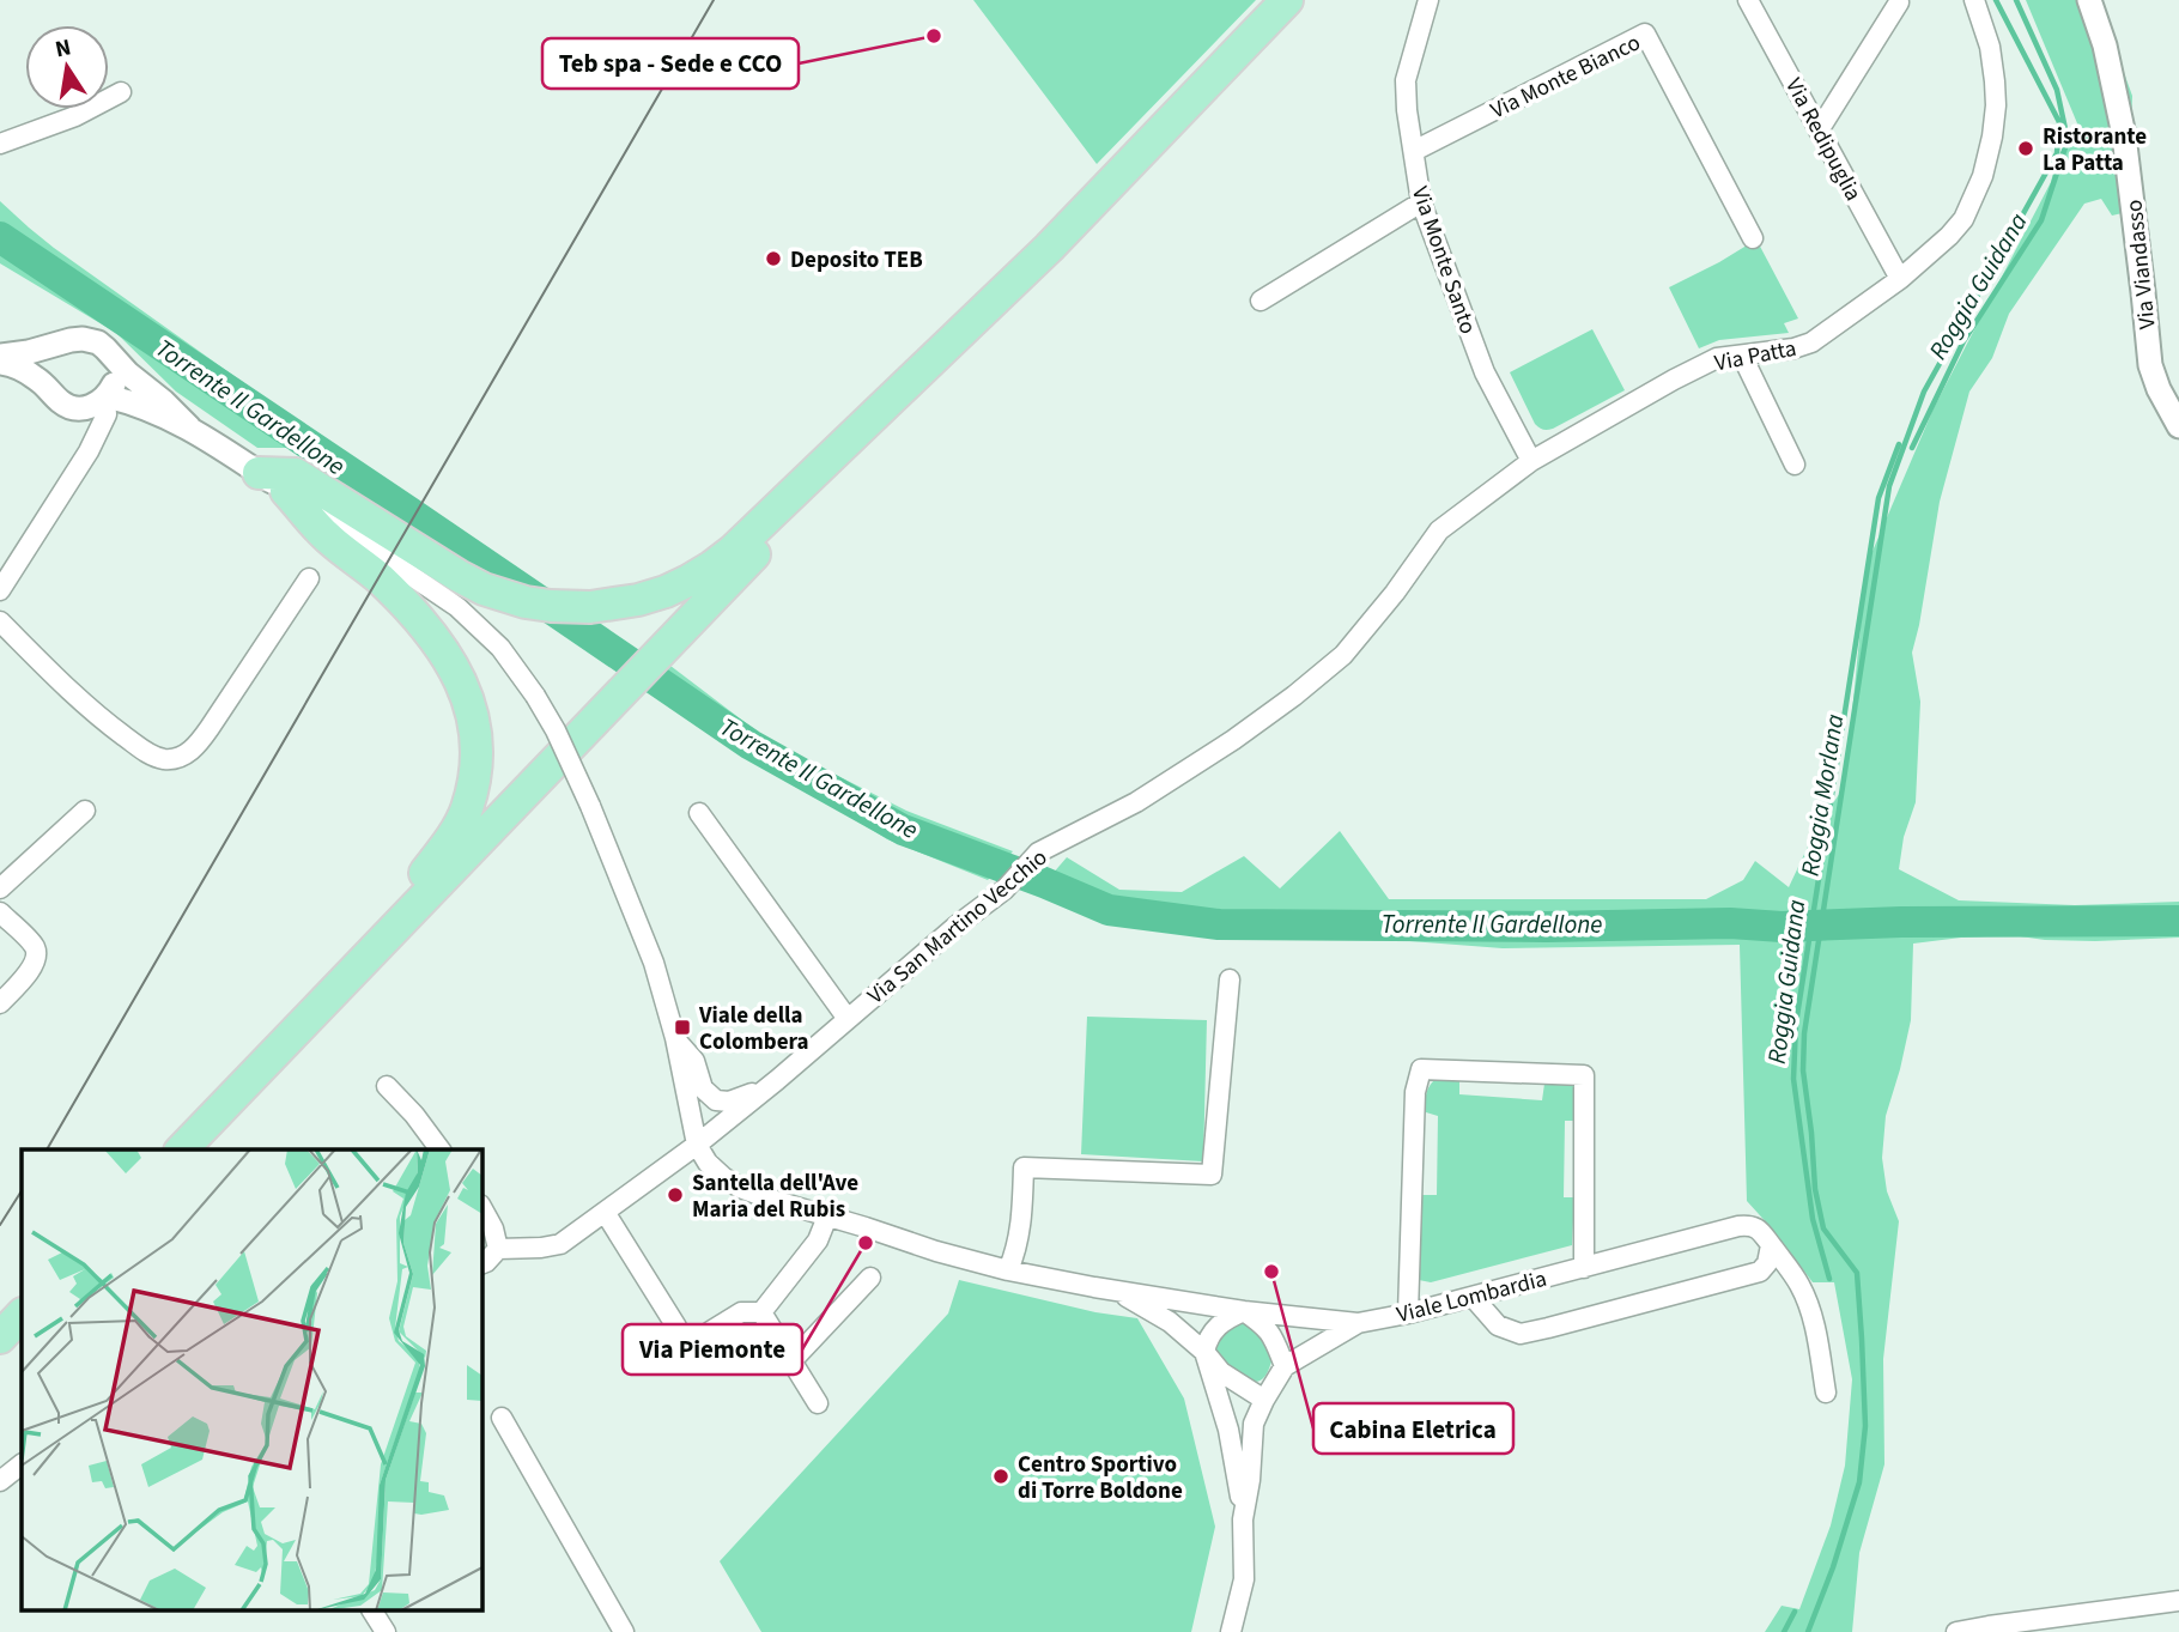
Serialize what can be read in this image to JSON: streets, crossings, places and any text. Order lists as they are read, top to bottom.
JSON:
{
  "streets": {
    "street": [
      "Via Monte Bianco",
      "Via Redipuglia",
      "Via Monte Santo",
      "Via Viandasso",
      "Via Patta",
      "Via San Martino Vecchio",
      "Viale Lombardia"
    ]
  },
  "crossings": [
    ["Via Monte Bianco", "Via Monte Santo"],
    ["Via Redipuglia", "Via Patta"],
    ["Via Monte Santo", "Via Patta"],
    ["Via Monte Santo", "Via San Martino Vecchio"],
    ["Via Patta", "Via San Martino Vecchio"]
  ],
  "water": ["Roggia Guidana", "Torrente Il Gardellone", "Roggia Morlana"],
  "places": {
    "other": [
      "Teb spa - Sede e CCO",
      "Ristorante La Patta",
      "Deposito TEB",
      "Santella dell'Ave Maria del Rubis",
      "Via Piemonte",
      "Cabina Eletrica",
      "Centro Sportivo di Torre Boldone"
    ],
    "transit": ["Viale della Colombera"]
  },
  "north": "top"
}
